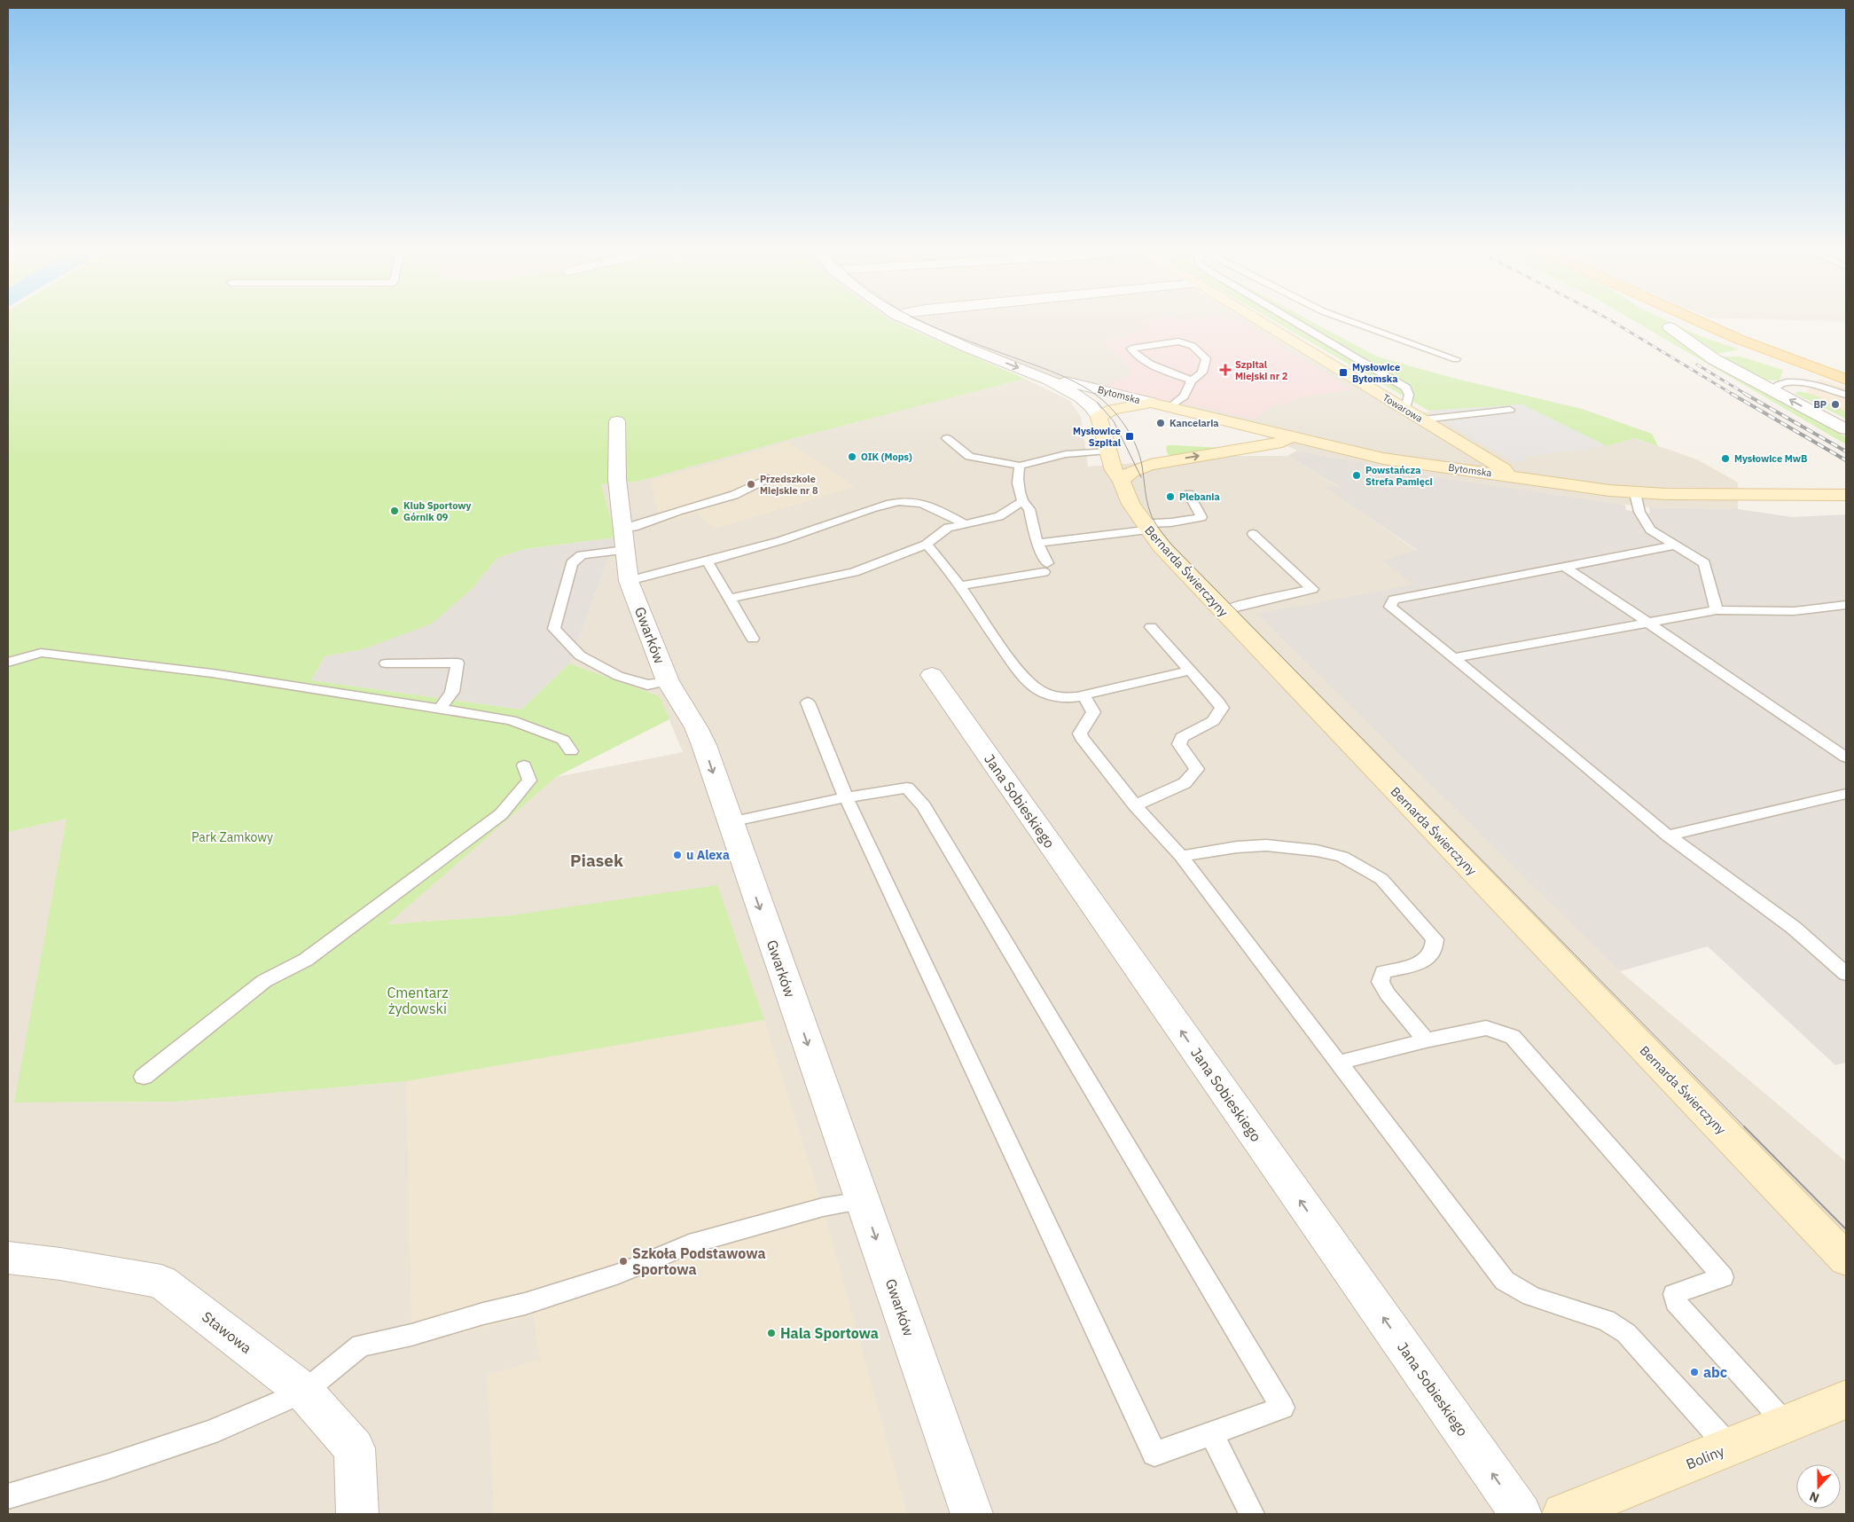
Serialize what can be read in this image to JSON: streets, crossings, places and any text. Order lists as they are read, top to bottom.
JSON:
{
  "streets": {
    "street": [
      "Bytomska",
      "Towarowa",
      "Bernarda Świerczyny",
      "Gwarków",
      "Jana Sobieskiego",
      "Stawowa",
      "Boliny"
    ]
  },
  "crossings": [
    ["Bytomska", "Towarowa"],
    ["Bytomska", "Bernarda Świerczyny"]
  ],
  "one_way": ["Gwarków", "Jana Sobieskiego"],
  "districts": ["Piasek"],
  "parks": ["Park Zamkowy", "Cmentarz żydowski"],
  "places": {
    "health": ["Szpital Miejski nr 2"],
    "transit": ["Mysłowice Bytomska", "Mysłowice Szpital"],
    "other": [
      "BP",
      "Kancelaria",
      "OIK (Mops)",
      "Mysłowice MwB",
      "Powstańcza Strefa Pamięci",
      "Przedszkole Miejskie nr 8",
      "Plebania",
      "Klub Sportowy Górnik 09",
      "u Alexa",
      "Szkoła Podstawowa Sportowa",
      "Hala Sportowa",
      "abc"
    ]
  },
  "north": "bottom"
}
